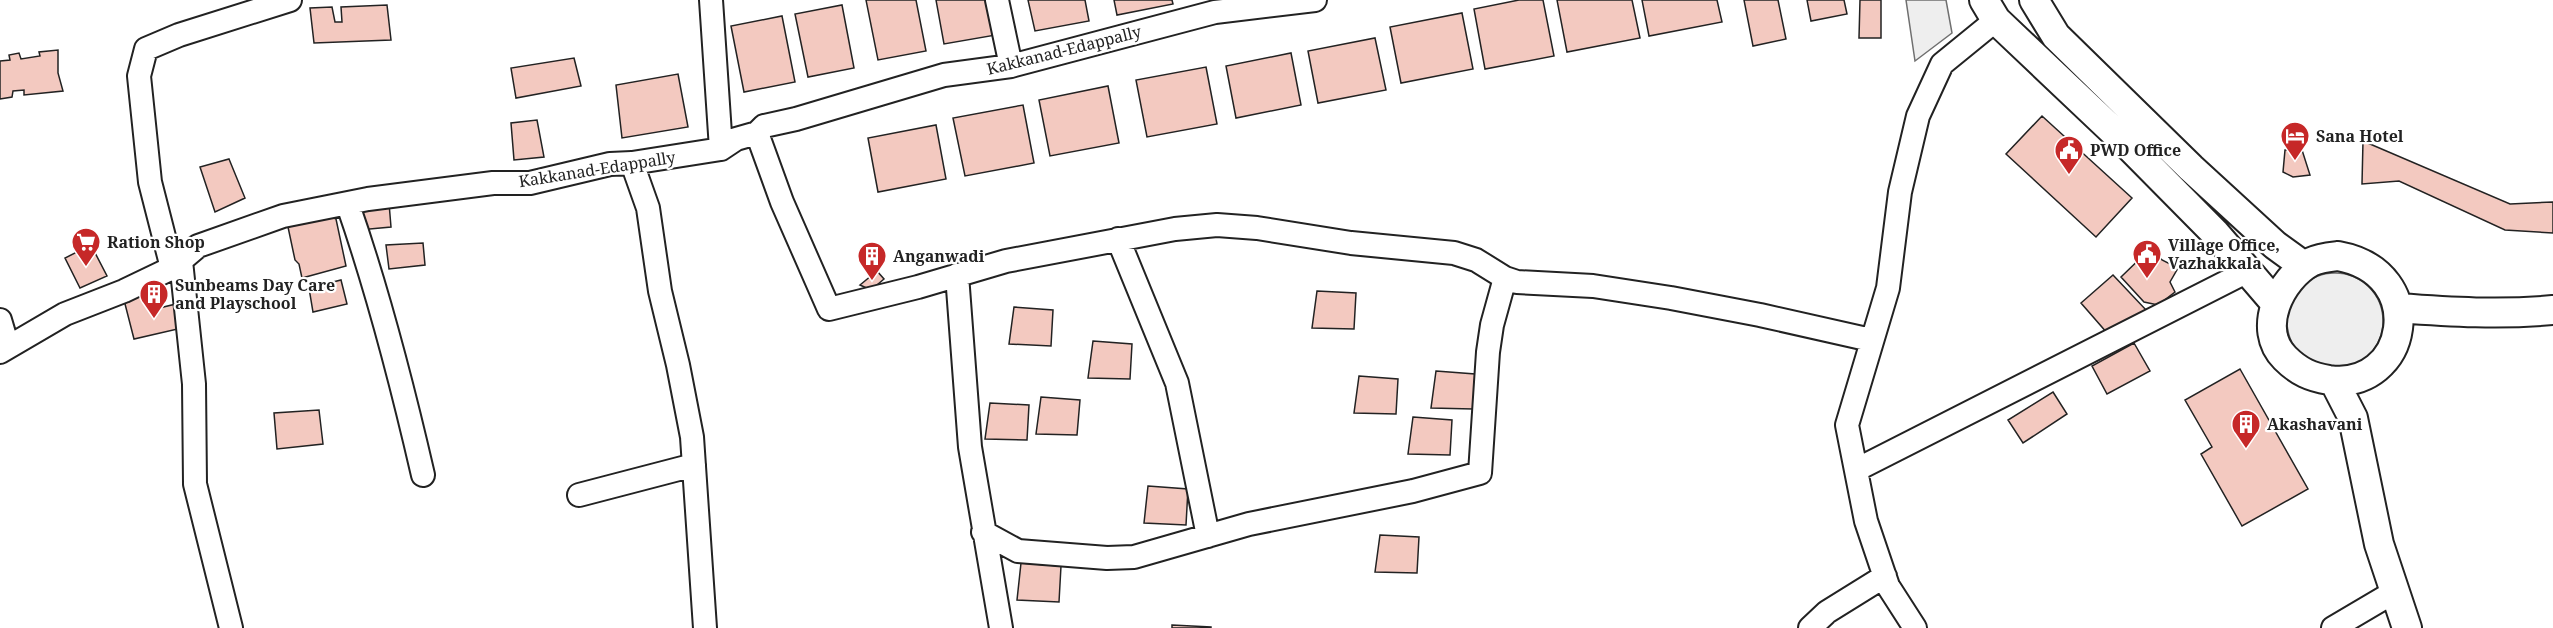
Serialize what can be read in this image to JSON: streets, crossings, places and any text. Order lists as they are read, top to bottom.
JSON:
{
  "streets": {
    "street": ["Kakkanad-Edappally"]
  },
  "places": {
    "hotel": ["Sana Hotel"],
    "public building": ["PWD Office", "Village Office, Vazhakkala"],
    "supermarket": ["Ration Shop"],
    "building": ["Anganwadi", "Sunbeams Day Care and Playschool", "Akashavani"]
  }
}
